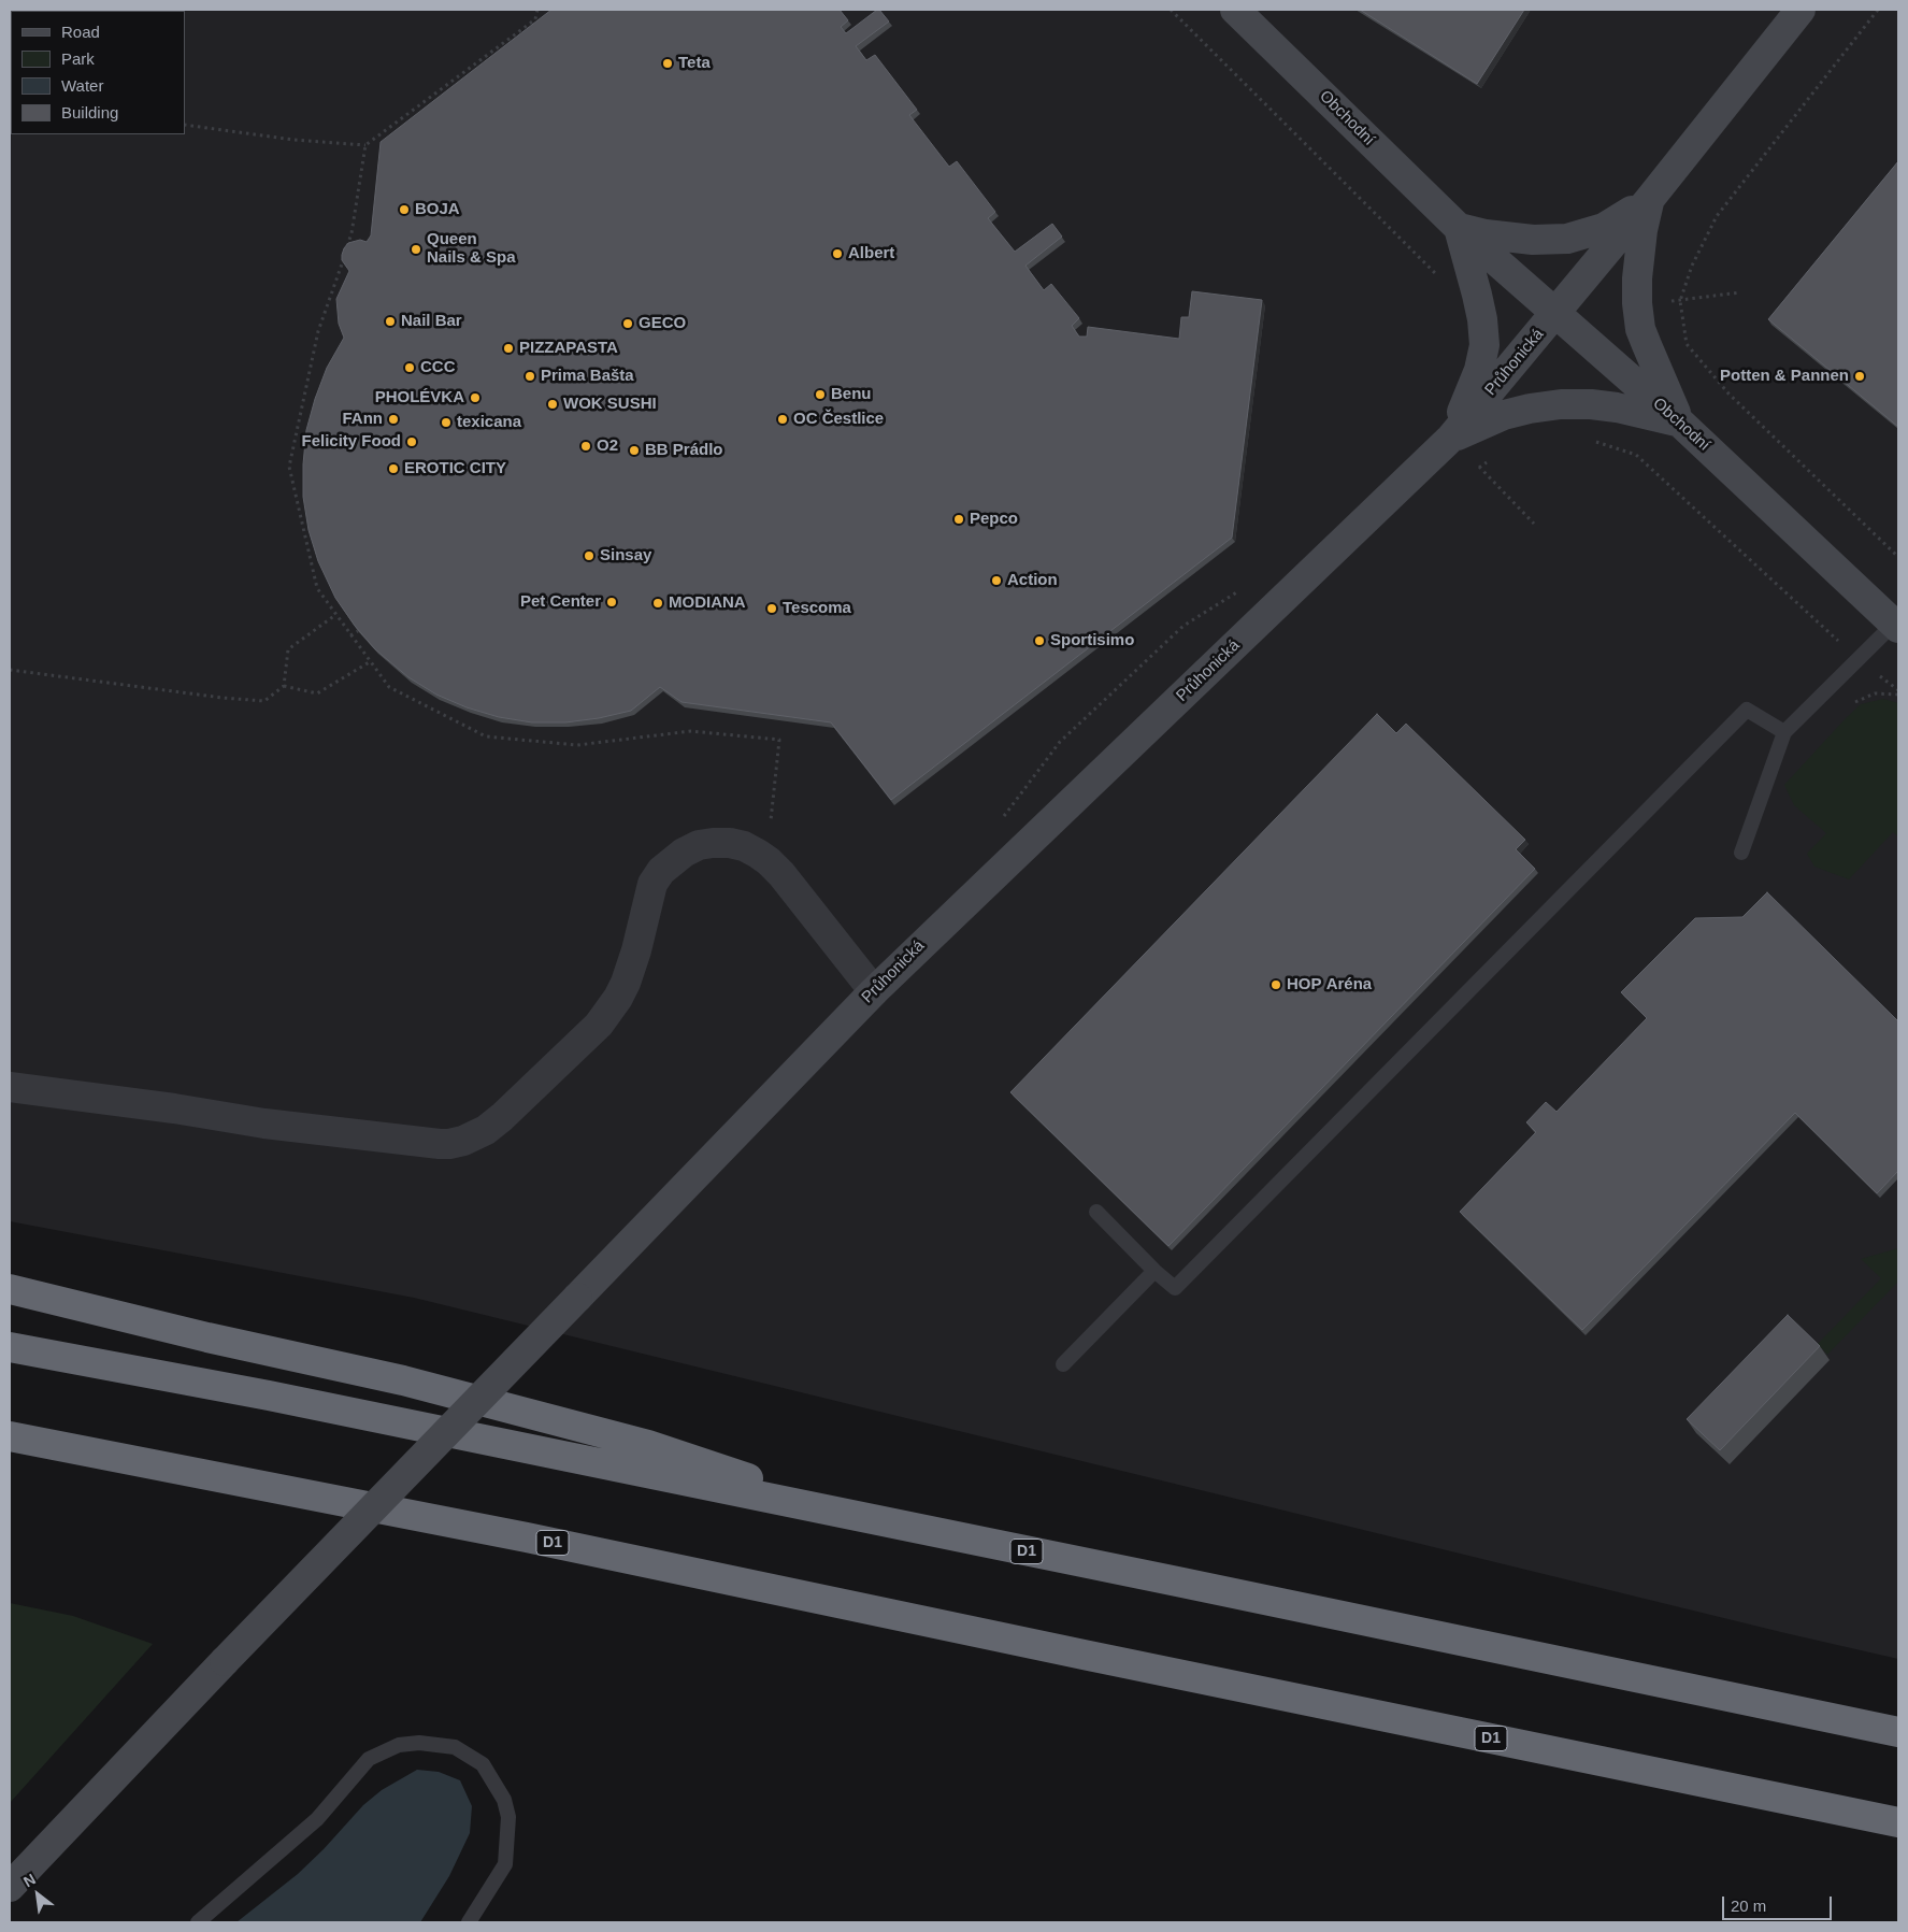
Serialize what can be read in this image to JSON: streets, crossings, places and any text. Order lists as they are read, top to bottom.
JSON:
{
  "streets": {
    "highway": ["D1"],
    "street": ["Obchodní", "Průhonická"]
  },
  "crossings": [
    ["Obchodní", "Průhonická"]
  ],
  "places": [
    "Teta",
    "BOJA",
    "Queen Nails & Spa",
    "Albert",
    "Nail Bar",
    "GECO",
    "PIZZAPASTA",
    "CCC",
    "Prima Bašta",
    "Potten & Pannen",
    "Benu",
    "PHOLÉVKA",
    "WOK SUSHI",
    "FAnn",
    "OC Čestlice",
    "texicana",
    "Felicity Food",
    "O2",
    "BB Prádlo",
    "EROTIC CITY",
    "Pepco",
    "Sinsay",
    "Action",
    "Pet Center",
    "MODIANA",
    "Tescoma",
    "Sportisimo",
    "HOP Aréna"
  ],
  "legend": [
    "Road",
    "Park",
    "Water",
    "Building"
  ],
  "scale_bar": "20 m",
  "north": "top left"
}
